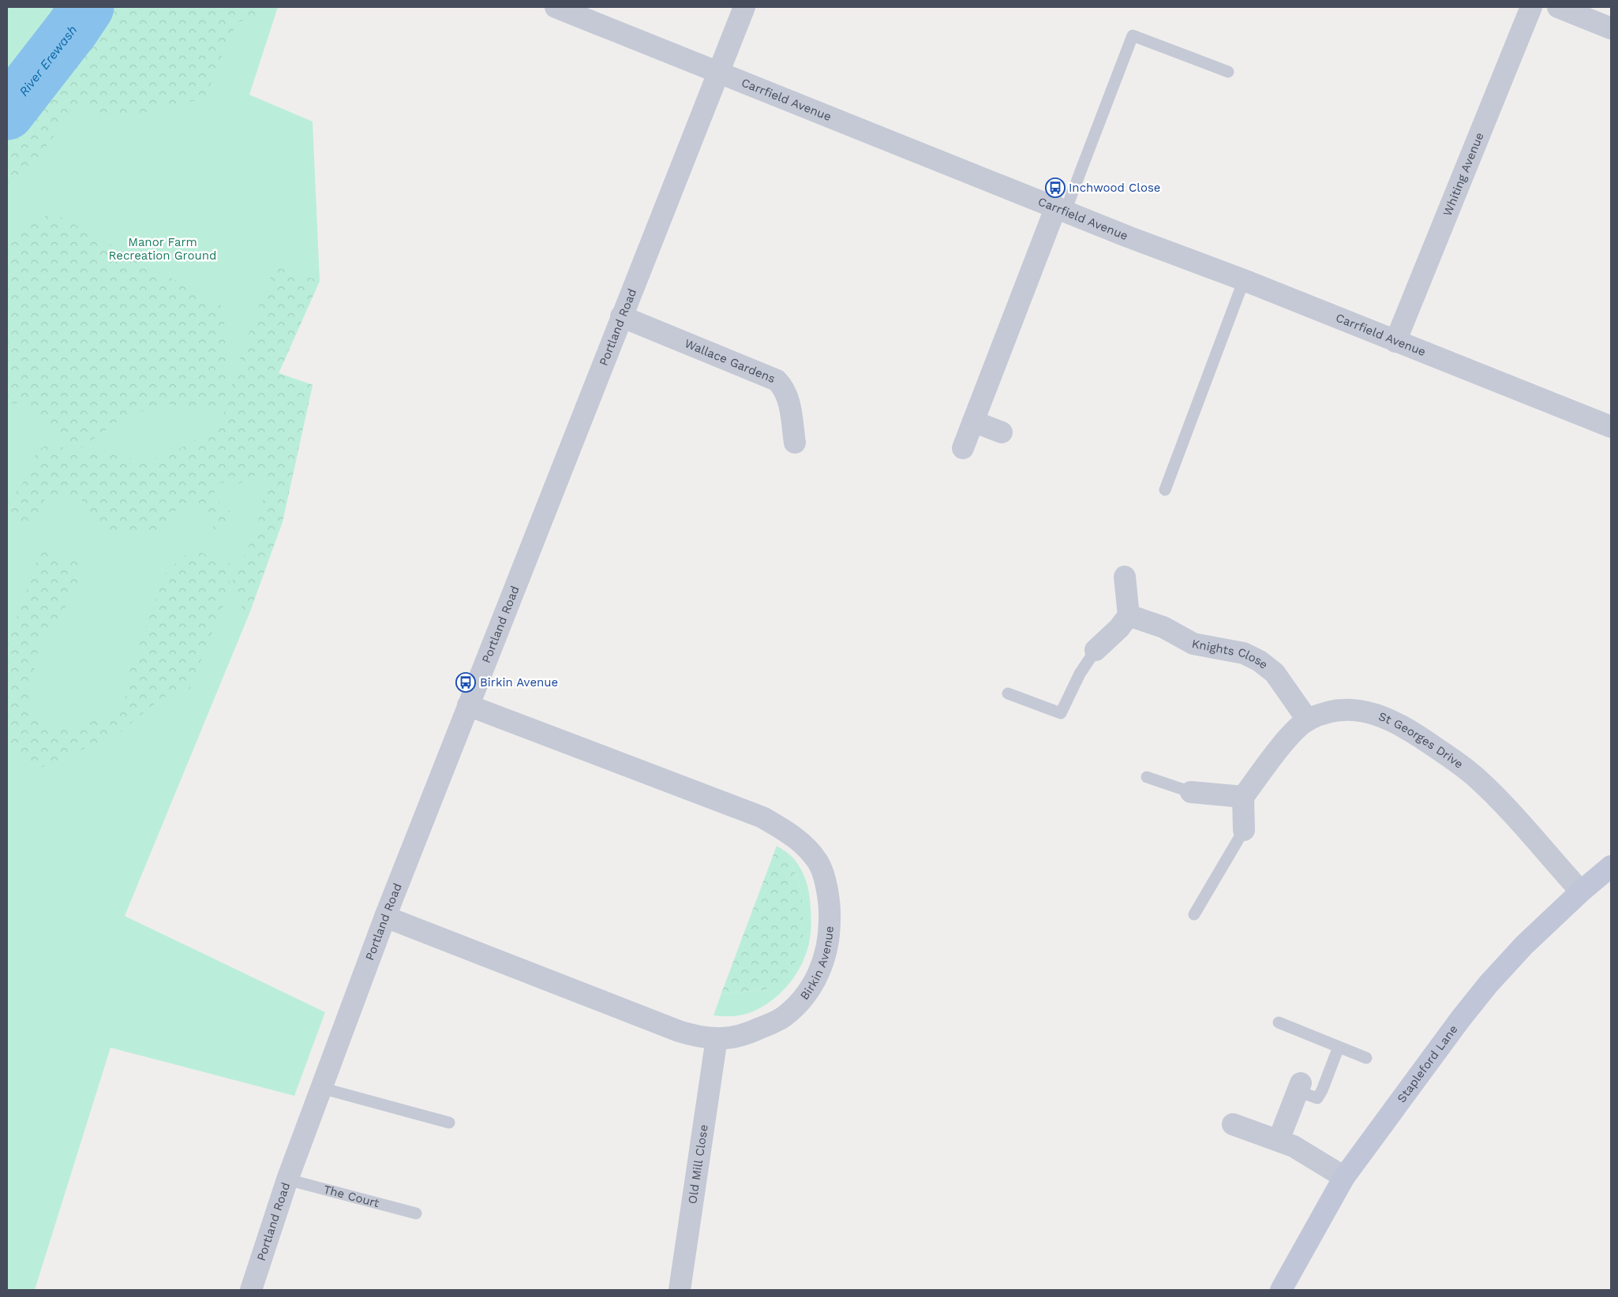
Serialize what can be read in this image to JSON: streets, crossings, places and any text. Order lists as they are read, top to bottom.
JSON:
{
  "streets": {
    "main road": ["Stapleford Lane"],
    "street": [
      "Carrfield Avenue",
      "Whiting Avenue",
      "Portland Road",
      "Wallace Gardens",
      "Knights Close",
      "St Georges Drive",
      "Birkin Avenue",
      "Old Mill Close"
    ],
    "lane": ["The Court"]
  },
  "crossings": [
    ["Carrfield Avenue", "Whiting Avenue"],
    ["Carrfield Avenue", "Portland Road"],
    ["Portland Road", "Wallace Gardens"],
    ["Portland Road", "Birkin Avenue"],
    ["Portland Road", "The Court"],
    ["Knights Close", "St Georges Drive"],
    ["St Georges Drive", "Stapleford Lane"],
    ["Birkin Avenue", "Old Mill Close"]
  ],
  "water": ["River Erewash"],
  "parks": ["Manor Farm Recreation Ground"],
  "places": {
    "bus stop": ["Inchwood Close", "Birkin Avenue"]
  }
}
